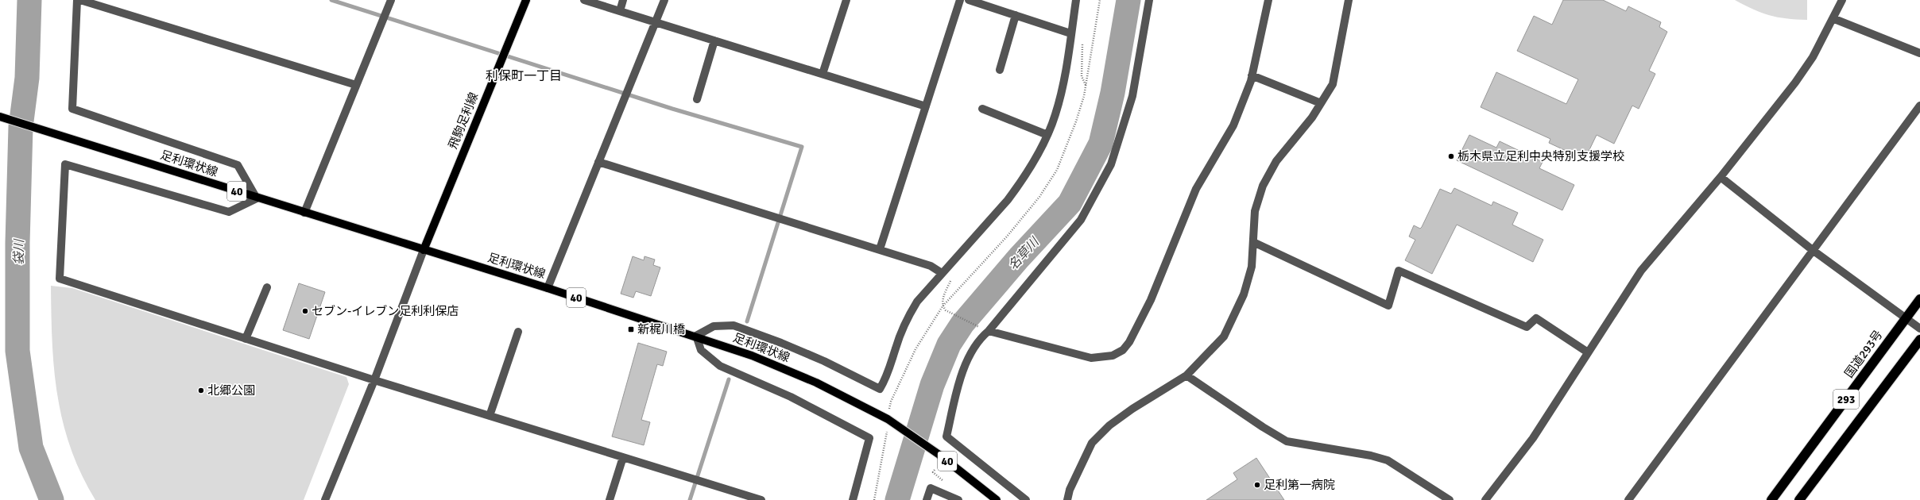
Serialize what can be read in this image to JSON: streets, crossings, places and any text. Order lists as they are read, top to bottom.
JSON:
{
  "streets": {
    "highway": ["国道293号", "293"],
    "main road": ["飛駒足利線", "足利環状線", "40"]
  },
  "crossings": [
    ["飛駒足利線", "足利環状線"]
  ],
  "districts": ["利保町一丁目"],
  "water": ["袋川", "名草川"],
  "places": {
    "other": [
      "栃木県立足利中央特別支援学校",
      "セブン-イレブン足利利保店",
      "北郷公園",
      "足利第一病院"
    ],
    "transit": ["新梶川橋"]
  }
}
